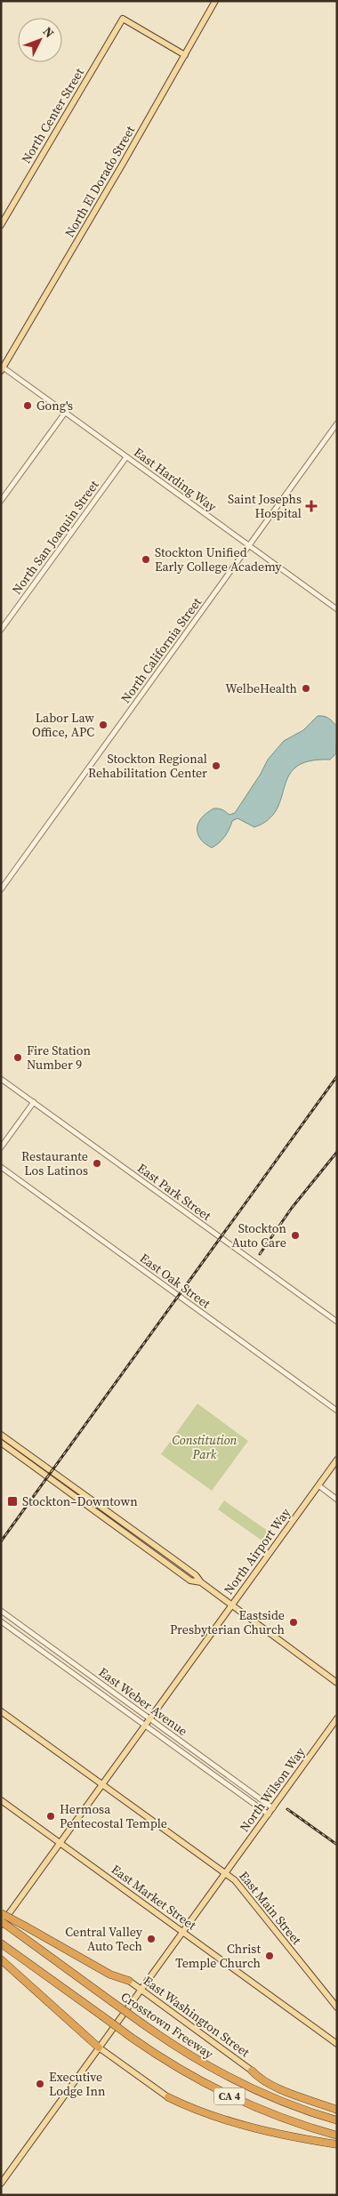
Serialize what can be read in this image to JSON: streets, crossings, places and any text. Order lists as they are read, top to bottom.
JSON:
{
  "streets": {
    "highway": ["Crosstown Freeway", "CA 4"],
    "main road": [
      "North Center Street",
      "North El Dorado Street",
      "North Airport Way",
      "North Wilson Way",
      "East Market Street",
      "East Main Street",
      "East Washington Street"
    ],
    "street": [
      "East Harding Way",
      "North San Joaquin Street",
      "North California Street",
      "East Park Street",
      "East Oak Street",
      "East Weber Avenue"
    ]
  },
  "crossings": [
    ["North Center Street", "North El Dorado Street"],
    ["North El Dorado Street", "East Harding Way"],
    ["East Harding Way", "North San Joaquin Street"],
    ["East Harding Way", "North California Street"],
    ["North Airport Way", "East Weber Avenue"],
    ["North Airport Way", "East Market Street"],
    ["North Airport Way", "East Main Street"],
    ["North Airport Way", "Crosstown Freeway"],
    ["East Weber Avenue", "North Wilson Way"],
    ["North Wilson Way", "East Market Street"],
    ["North Wilson Way", "East Main Street"],
    ["North Wilson Way", "East Washington Street"]
  ],
  "parks": ["Constitution Park"],
  "places": {
    "other": [
      "Gong's",
      "Stockton Unified Early College Academy",
      "WelbeHealth",
      "Labor Law Office, APC",
      "Stockton Regional Rehabilitation Center",
      "Fire Station Number 9",
      "Restaurante Los Latinos",
      "Stockton Auto Care",
      "Eastside Presbyterian Church",
      "Hermosa Pentecostal Temple",
      "Central Valley Auto Tech",
      "Christ Temple Church",
      "Executive Lodge Inn"
    ],
    "health": ["Saint Josephs Hospital"],
    "transit": ["Stockton–Downtown"]
  },
  "north": "top right"
}
